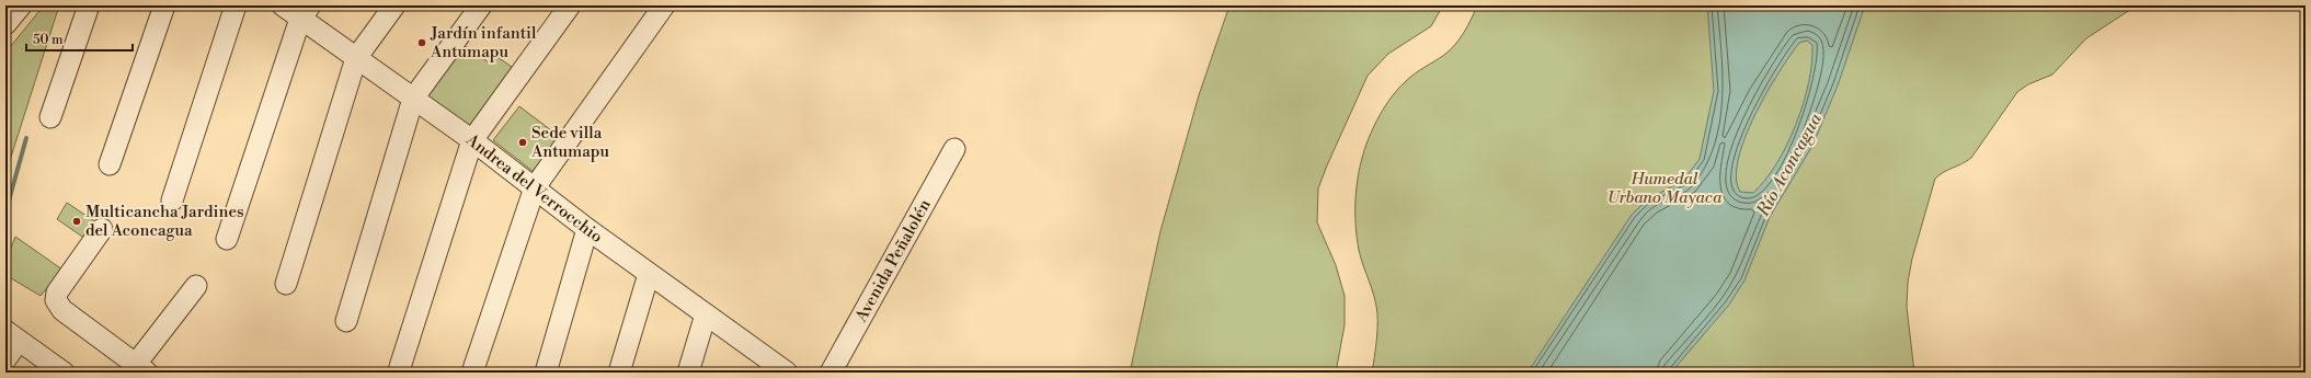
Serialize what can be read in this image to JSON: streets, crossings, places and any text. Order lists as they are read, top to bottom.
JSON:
{
  "streets": {
    "street": ["Andrea del Verrocchio", "Avenida Peñalolén"]
  },
  "water": ["Río Aconcagua"],
  "parks": ["Humedal Urbano Mayaca"],
  "places": ["Jardín infantil Antumapu", "Sede villa Antumapu", "Multicancha Jardines del Aconcagua"],
  "scale_bar": "50 m"
}
